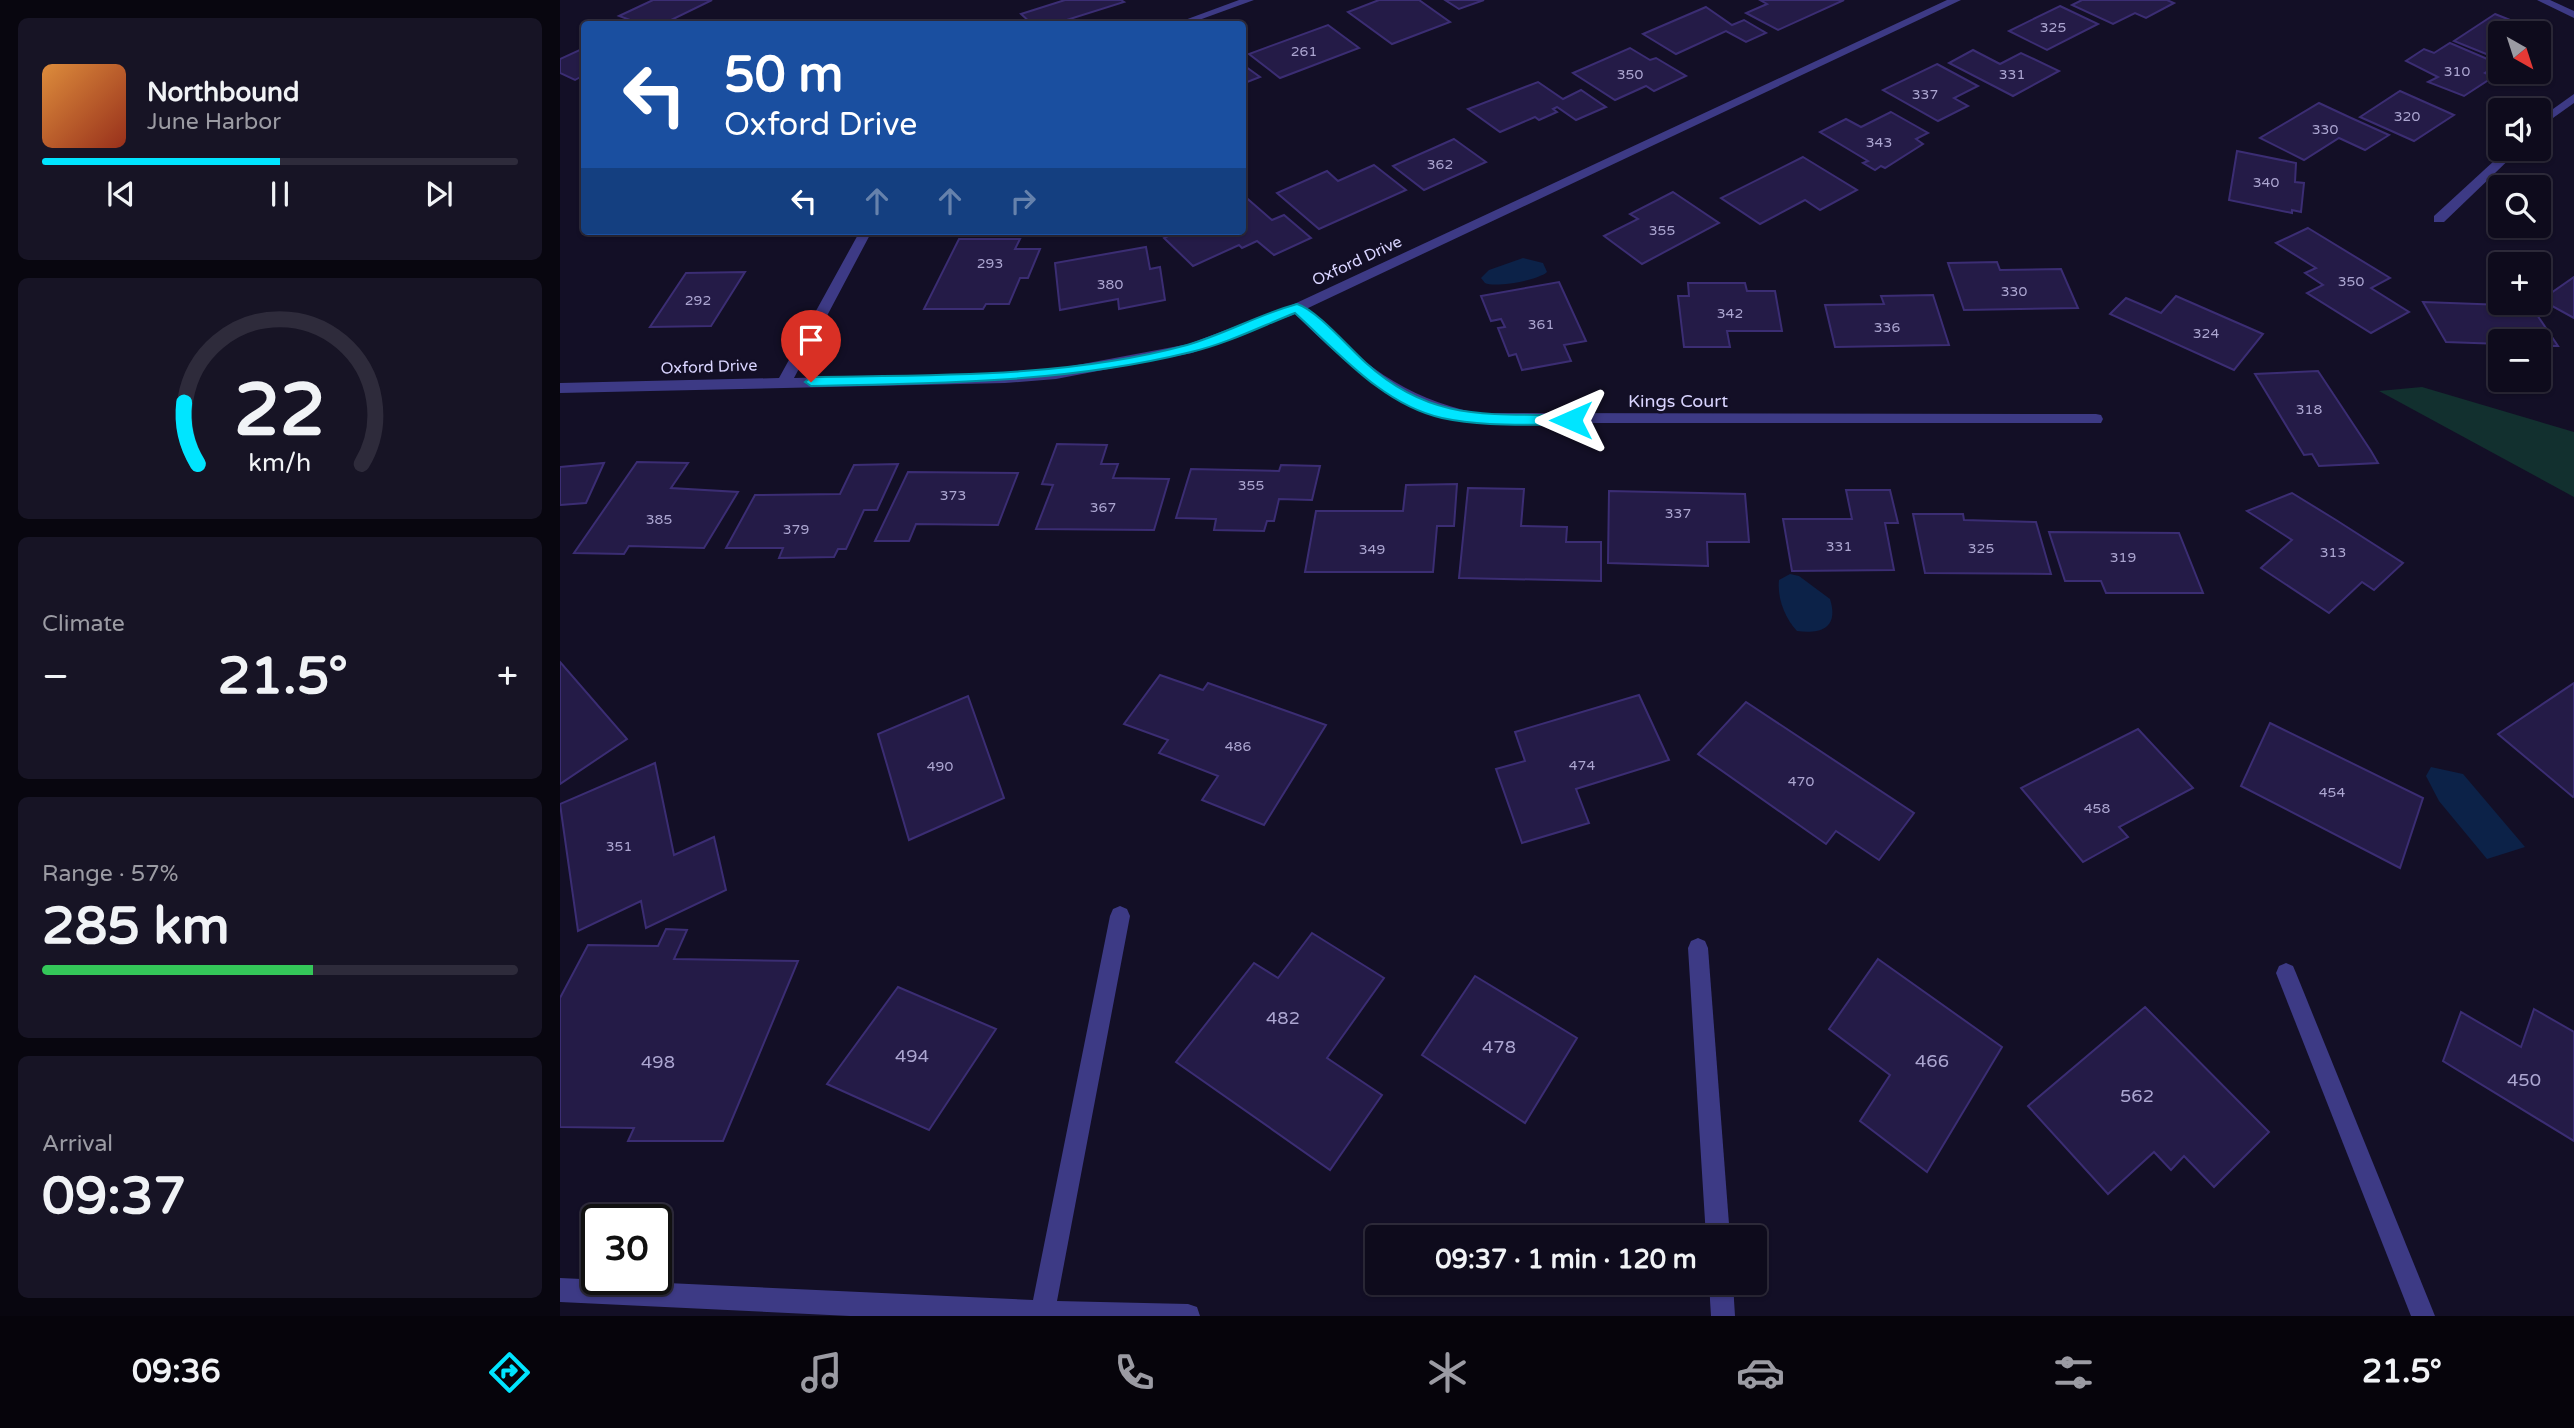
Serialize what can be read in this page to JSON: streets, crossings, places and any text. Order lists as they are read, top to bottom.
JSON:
{
  "streets": {
    "street": ["Oxford Drive", "Kings Court"]
  },
  "crossings": [
    ["Oxford Drive", "Kings Court"]
  ],
  "house_numbers": [
    "325",
    "261",
    "310",
    "350",
    "331",
    "337",
    "320",
    "330",
    "343",
    "362",
    "340",
    "355",
    "293",
    "350",
    "380",
    "330",
    "292",
    "342",
    "361",
    "336",
    "324",
    "318",
    "355",
    "373",
    "367",
    "337",
    "385",
    "379",
    "331",
    "325",
    "349",
    "313",
    "319",
    "486",
    "474",
    "490",
    "470",
    "454",
    "458",
    "351",
    "482",
    "478",
    "494",
    "466",
    "498",
    "450",
    "562"
  ],
  "north": "bottom right",
  "page": {
    "map_buttons": ["+", "−"],
    "turn": ["50 m", "Oxford Drive"],
    "song": ["Northbound", "June Harbor"],
    "tile": [
      "Climate",
      ["Range · 57%", "285 km"],
      ["Arrival", "09:37"]
    ],
    "heat": ["−", "21.5°", "+"],
    "limit": "30",
    "trip": "09:37 · 1 min · 120 m",
    "tabs": ["09:36", "21.5°"],
    "gauge": ["22", "km/h"]
  }
}
